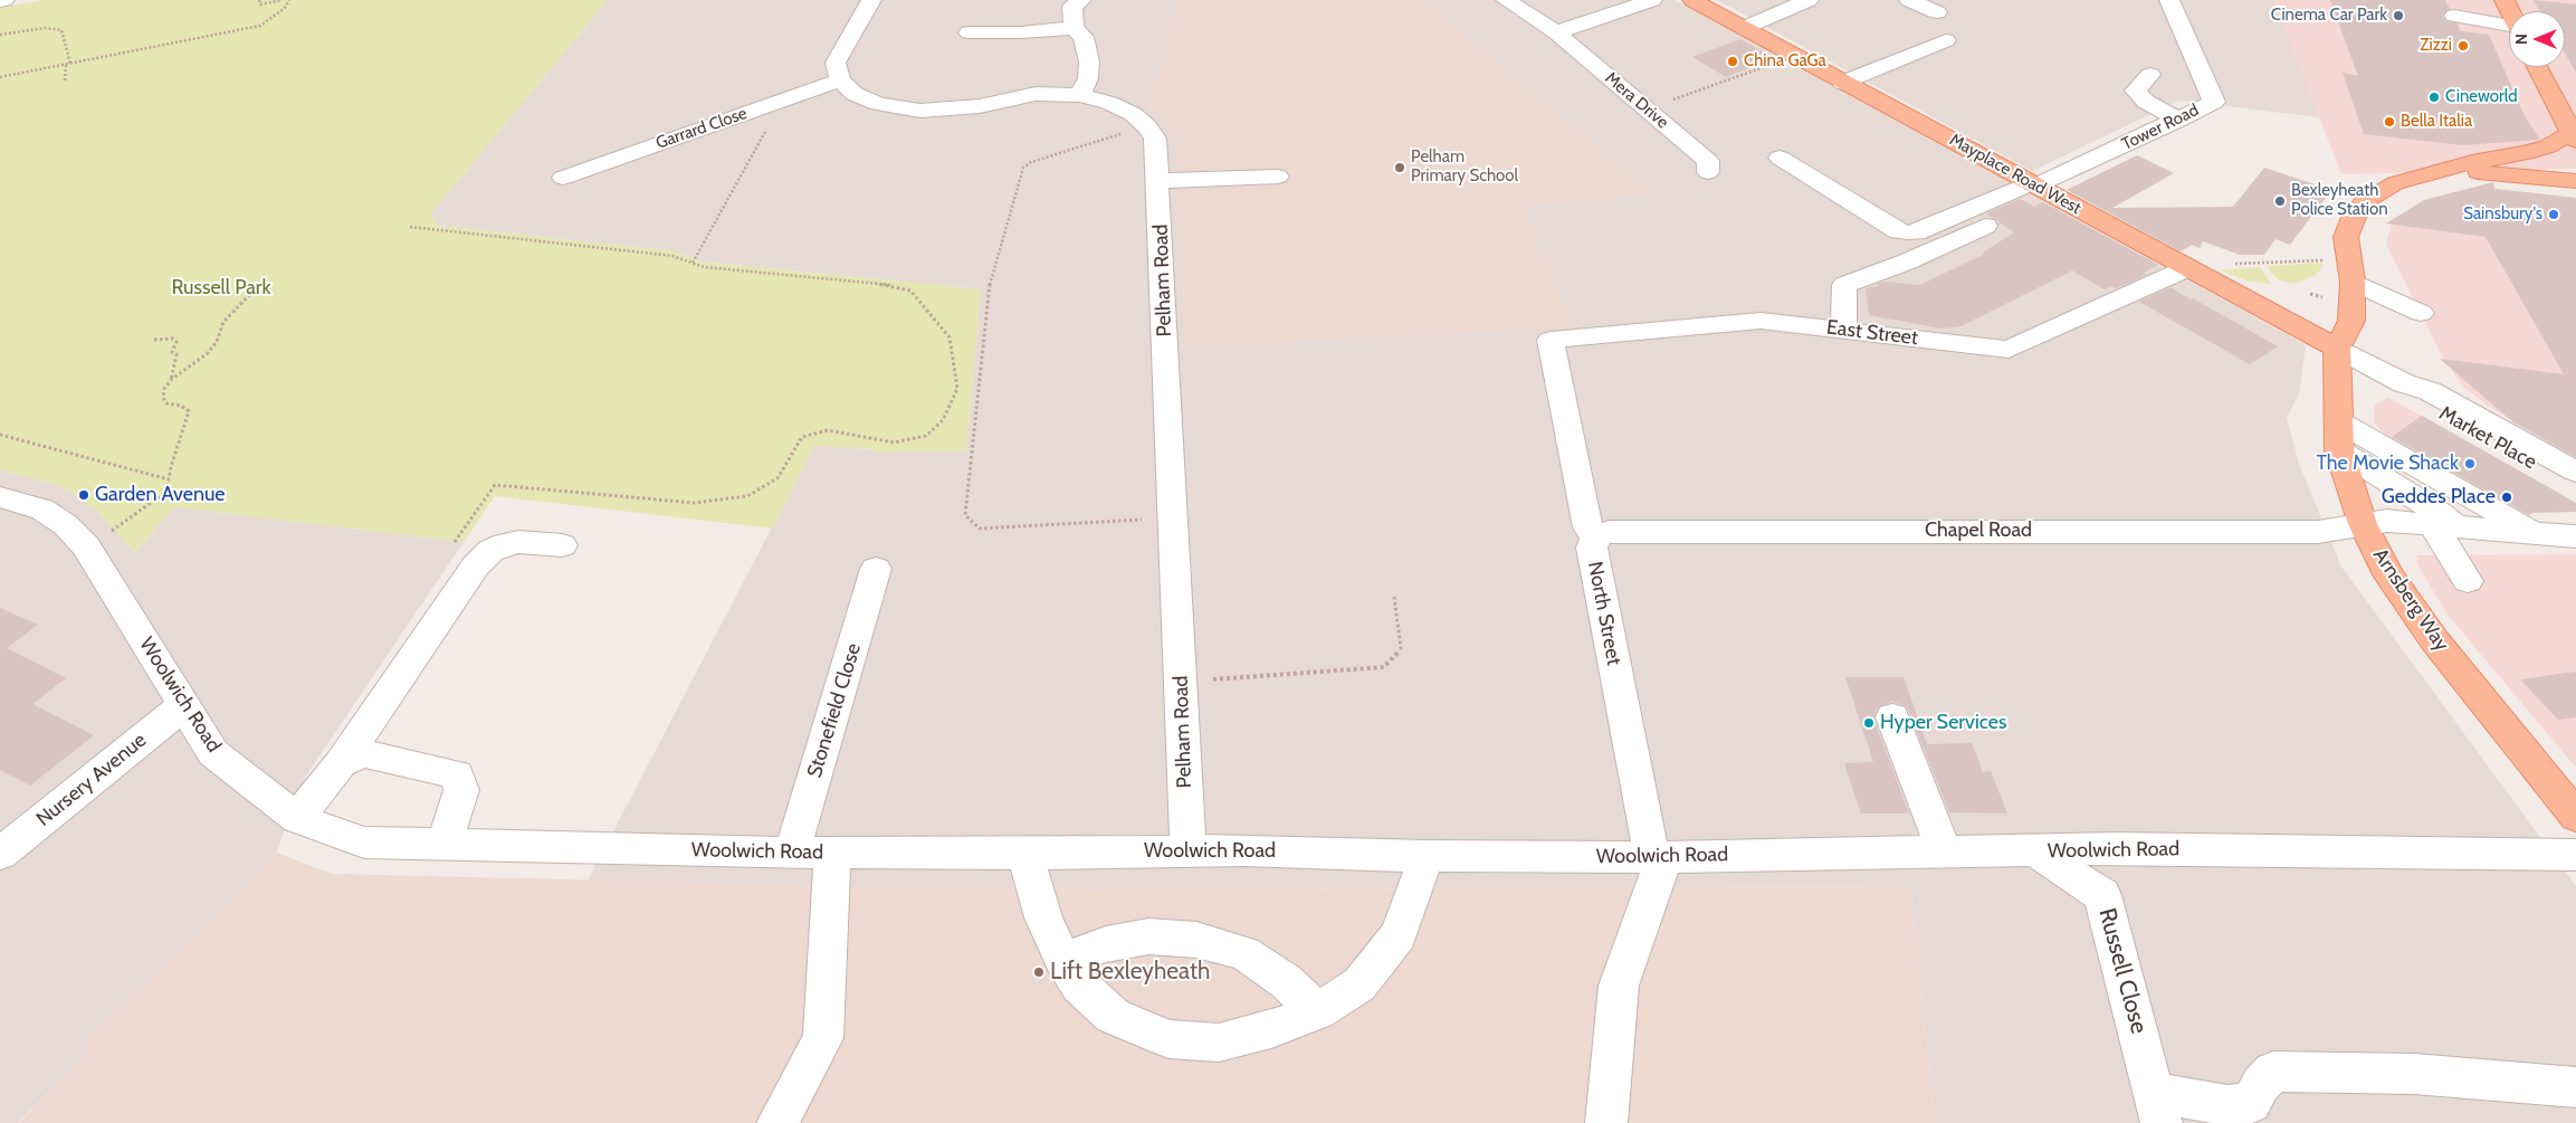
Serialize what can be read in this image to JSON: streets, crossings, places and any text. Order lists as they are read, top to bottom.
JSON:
{
  "streets": {
    "main road": ["Mayplace Road West", "Arnsberg Way"],
    "street": [
      "Mera Drive",
      "Tower Road",
      "Garrard Close",
      "Pelham Road",
      "East Street",
      "Market Place",
      "Chapel Road",
      "North Street",
      "Woolwich Road",
      "Stonefield Close",
      "Nursery Avenue",
      "Russell Close"
    ]
  },
  "crossings": [
    ["Tower Road", "Mayplace Road West"],
    ["Mayplace Road West", "East Street"],
    ["Mayplace Road West", "Market Place"],
    ["Mayplace Road West", "Arnsberg Way"],
    ["Pelham Road", "Woolwich Road"],
    ["East Street", "North Street"],
    ["Market Place", "Arnsberg Way"],
    ["Chapel Road", "Arnsberg Way"],
    ["Chapel Road", "North Street"],
    ["North Street", "Woolwich Road"],
    ["Woolwich Road", "Stonefield Close"],
    ["Woolwich Road", "Nursery Avenue"],
    ["Woolwich Road", "Russell Close"]
  ],
  "parks": ["Russell Park"],
  "places": [
    "Cinema Car Park",
    "Zizzi",
    "China GaGa",
    "Cineworld",
    "Bella Italia",
    "Pelham Primary School",
    "Bexleyheath Police Station",
    "Sainsbury's",
    "The Movie Shack",
    "Garden Avenue",
    "Geddes Place",
    "Hyper Services",
    "Lift Bexleyheath"
  ],
  "north": "left"
}
